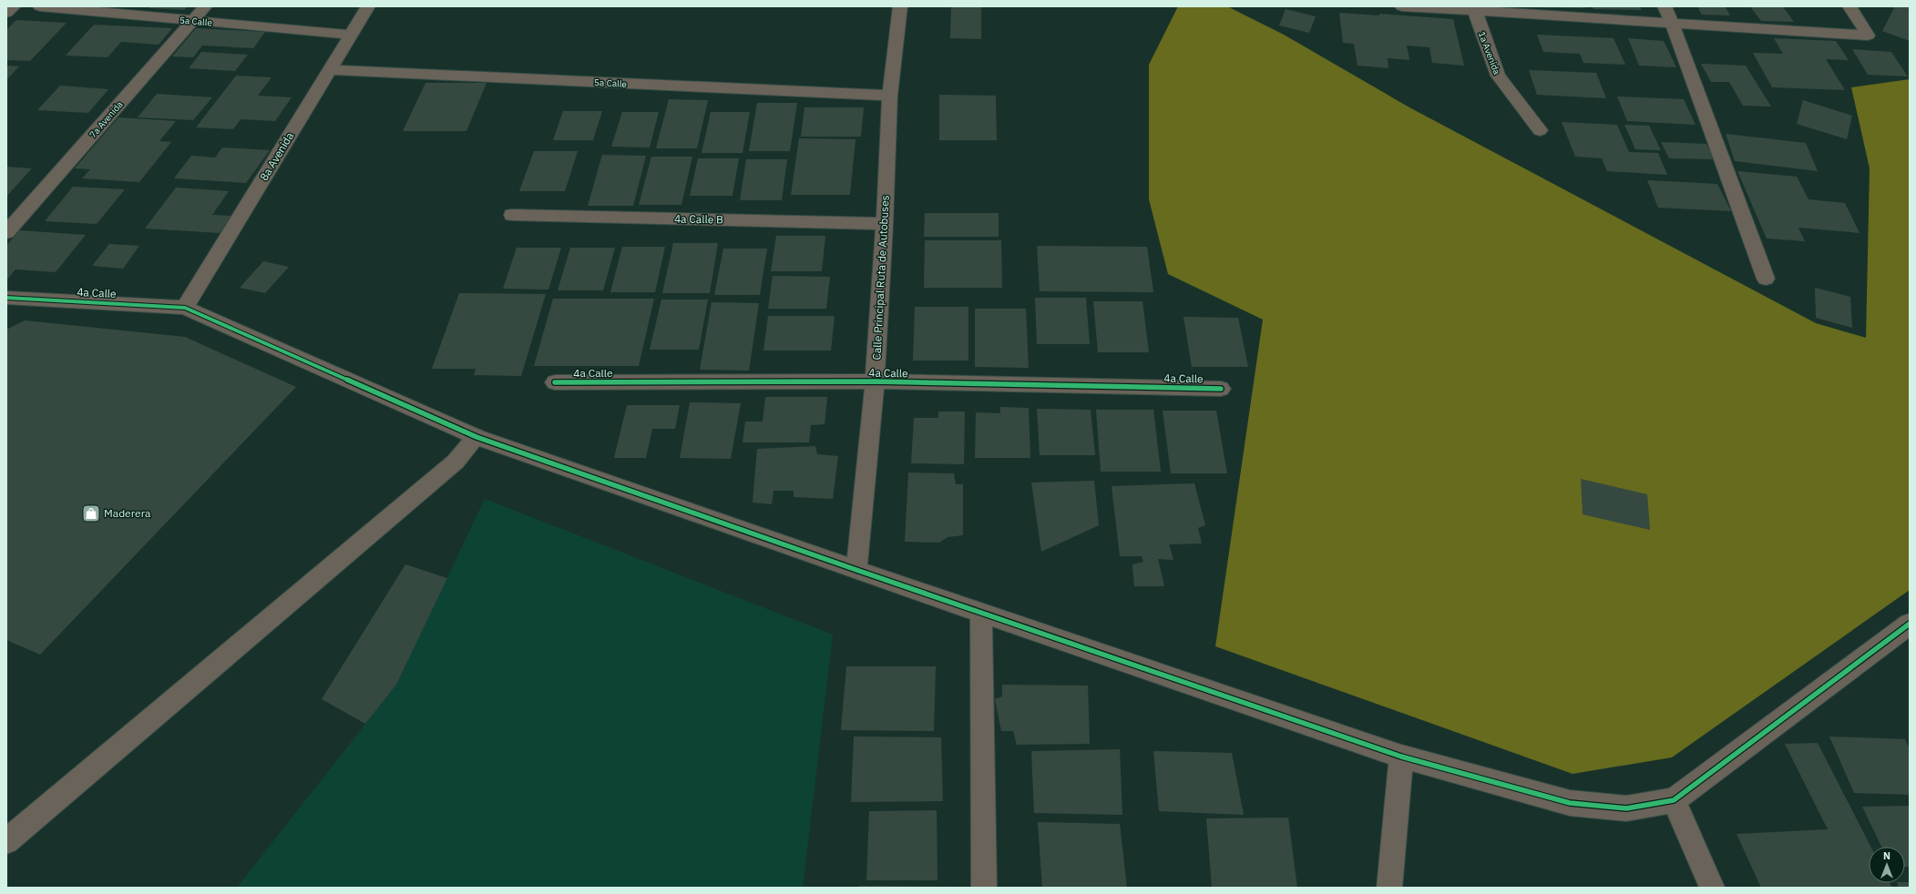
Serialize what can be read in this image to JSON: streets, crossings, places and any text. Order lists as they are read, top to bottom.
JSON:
{
  "streets": {
    "street": [
      "5a Calle",
      "1a Avenida",
      "7a Avenida",
      "8a Avenida",
      "4a Calle B",
      "Calle Principal Ruta de Autobuses",
      "4a Calle"
    ]
  },
  "crossings": [
    ["5a Calle", "7a Avenida"],
    ["5a Calle", "8a Avenida"],
    ["5a Calle", "Calle Principal Ruta de Autobuses"],
    ["8a Avenida", "4a Calle"],
    ["4a Calle B", "Calle Principal Ruta de Autobuses"],
    ["Calle Principal Ruta de Autobuses", "4a Calle"]
  ],
  "places": {
    "shop": ["Maderera"]
  },
  "north": "top"
}
